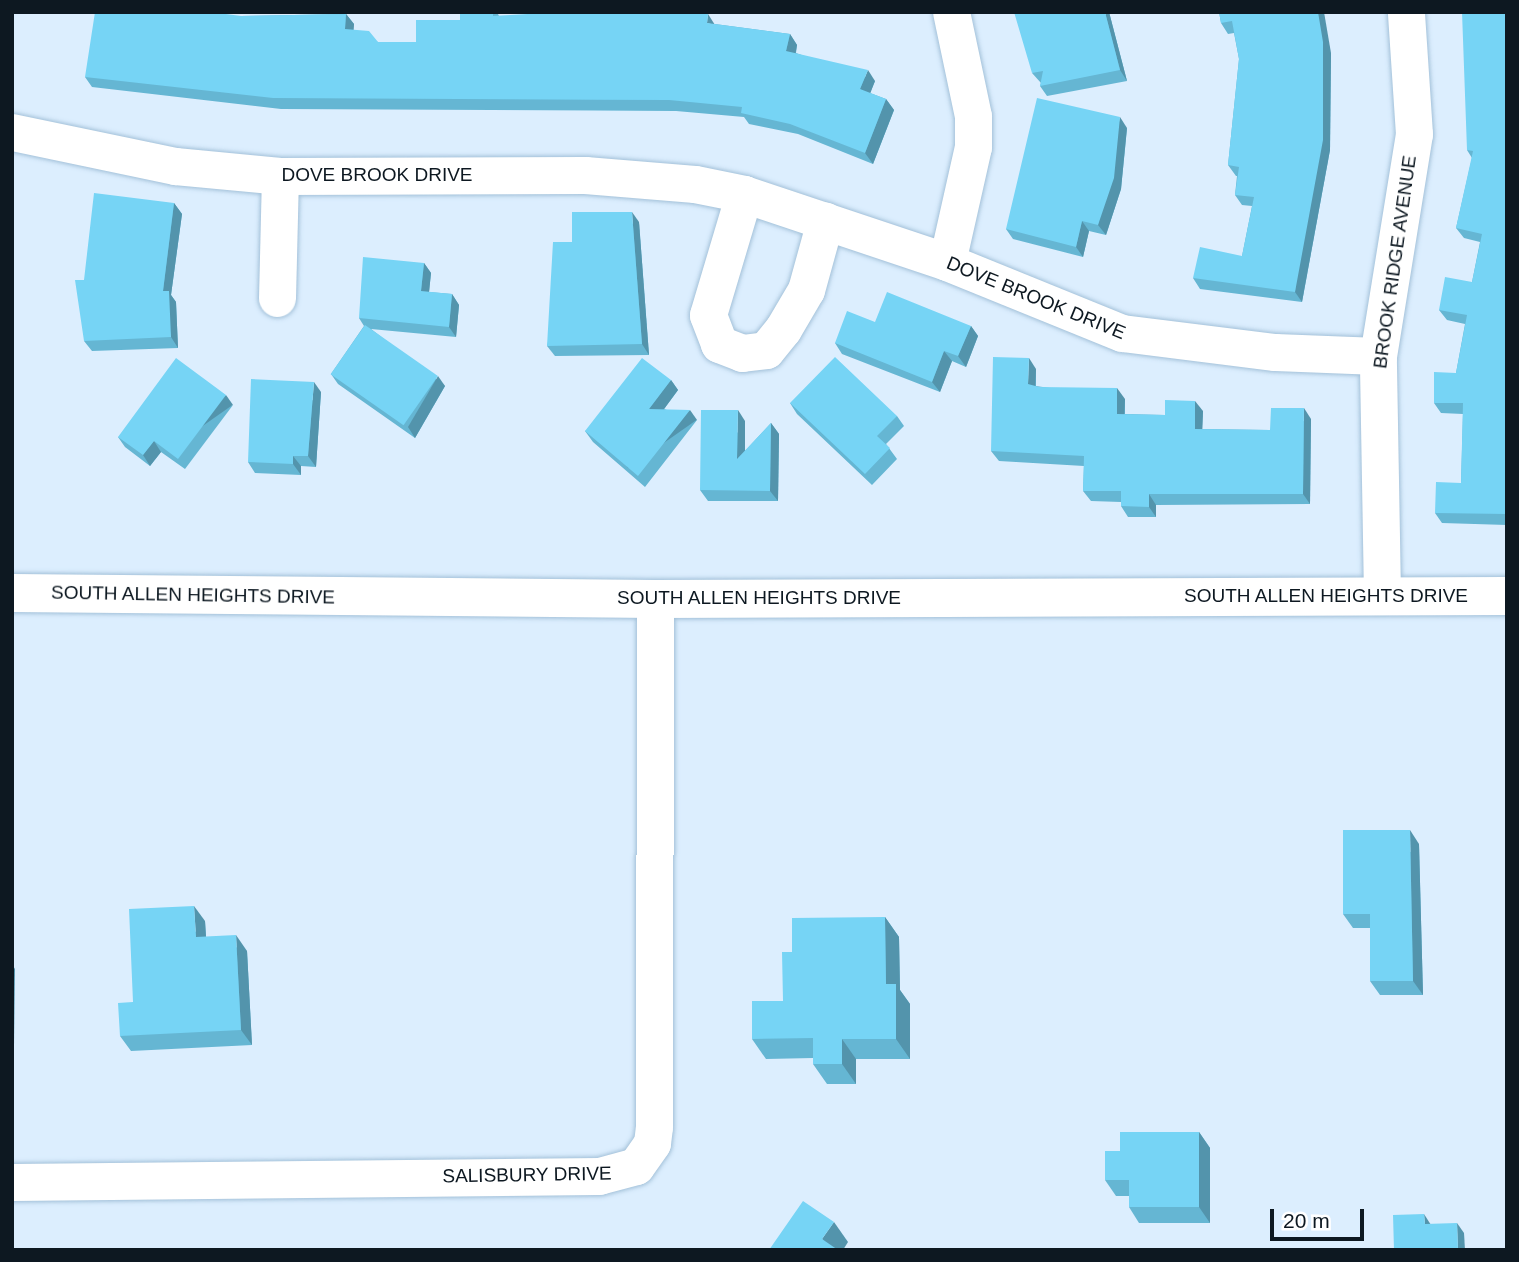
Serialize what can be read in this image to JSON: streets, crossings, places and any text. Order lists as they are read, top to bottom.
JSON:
{
  "streets": {
    "main road": ["SOUTH ALLEN HEIGHTS DRIVE"],
    "street": ["DOVE BROOK DRIVE", "BROOK RIDGE AVENUE", "SALISBURY DRIVE"]
  },
  "crossings": [
    ["DOVE BROOK DRIVE", "BROOK RIDGE AVENUE"],
    ["BROOK RIDGE AVENUE", "SOUTH ALLEN HEIGHTS DRIVE"],
    ["SOUTH ALLEN HEIGHTS DRIVE", "SALISBURY DRIVE"]
  ],
  "scale_bar": "20 m"
}
